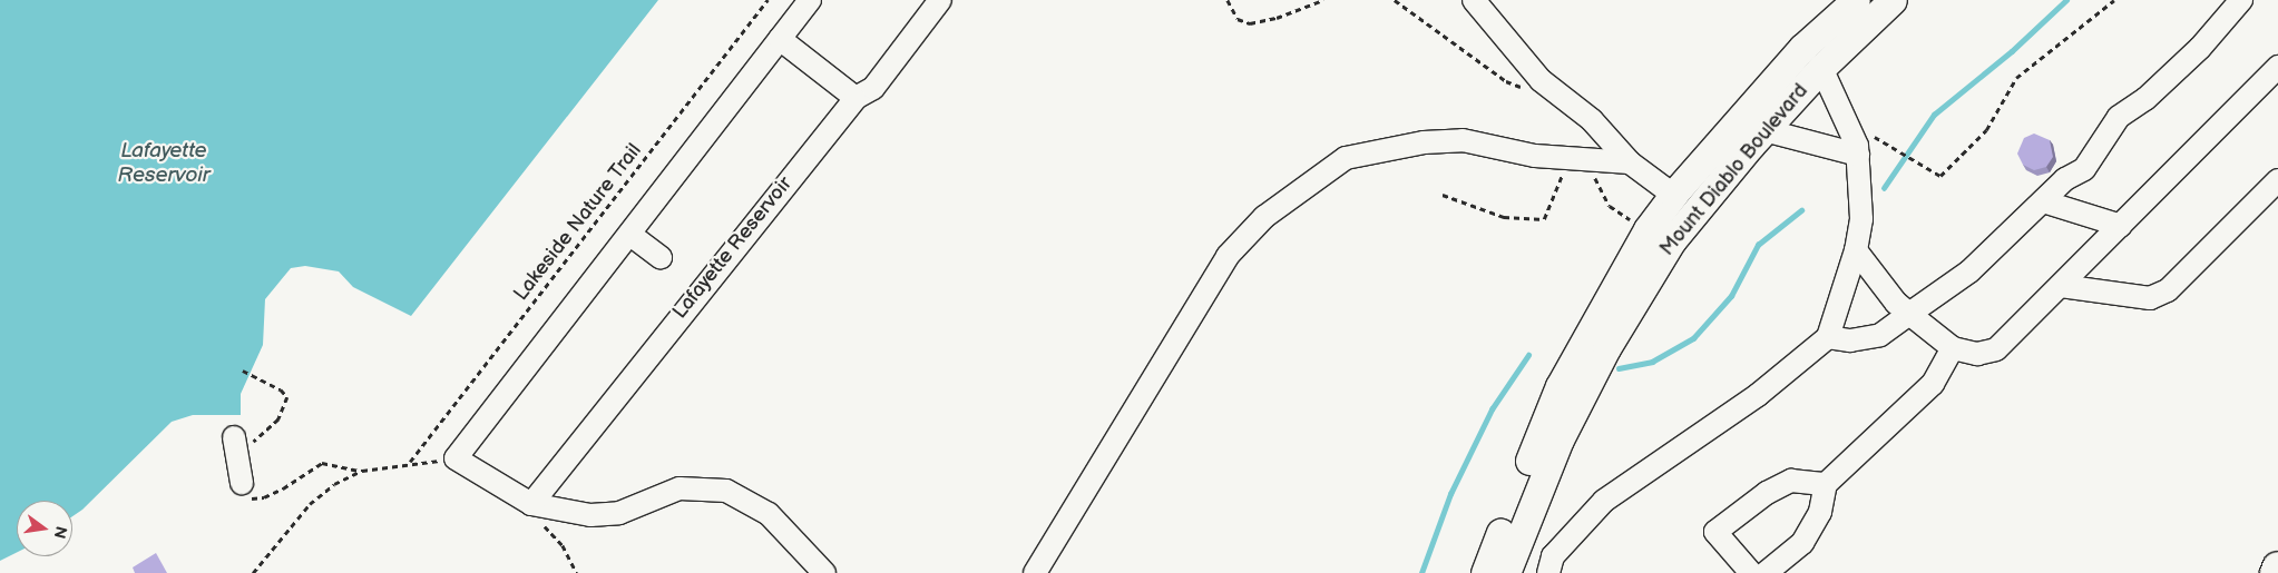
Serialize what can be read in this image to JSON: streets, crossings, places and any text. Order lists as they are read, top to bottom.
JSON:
{
  "streets": {
    "main road": ["Mount Diablo Boulevard"],
    "lane": ["Lafayette Reservoir"],
    "path": ["Lakeside Nature Trail"]
  },
  "water": ["Lafayette Reservoir"],
  "north": "right"
}
